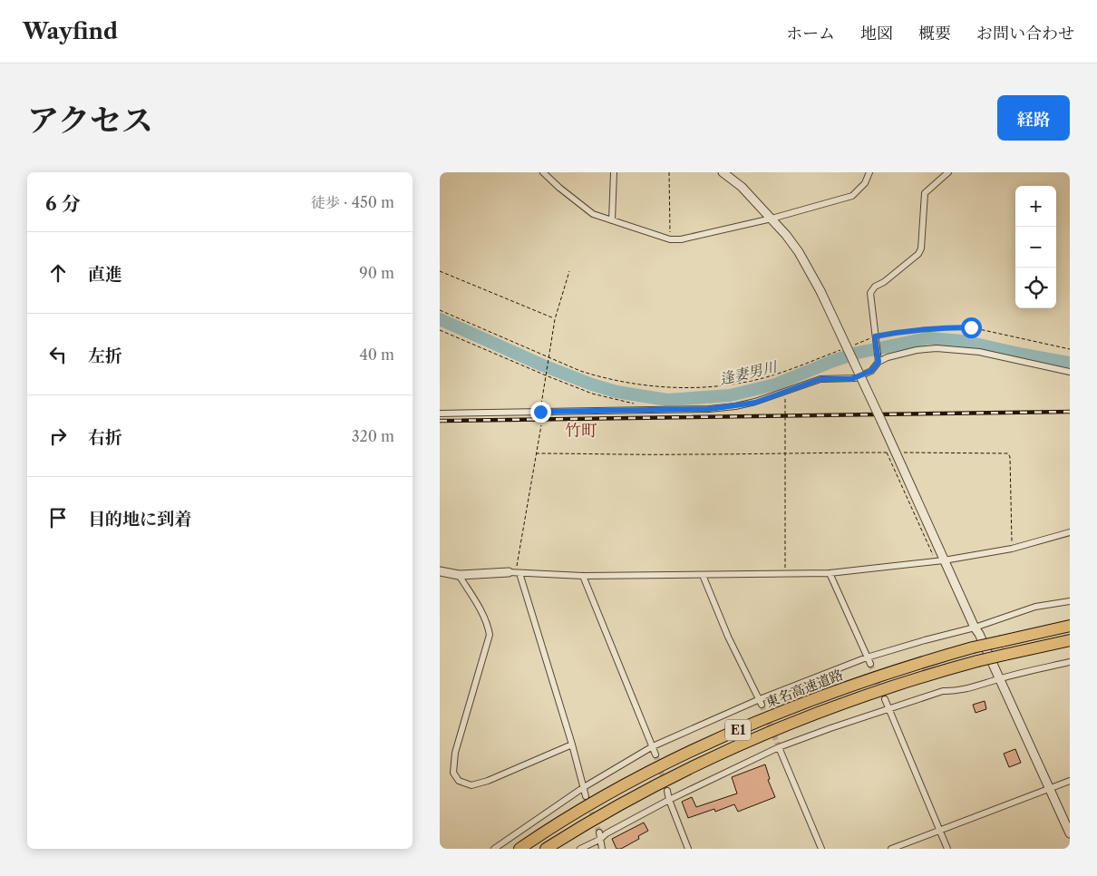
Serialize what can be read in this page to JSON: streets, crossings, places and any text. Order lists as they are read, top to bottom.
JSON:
{
  "streets": {
    "highway": ["東名高速道路", "E1"]
  },
  "districts": ["竹町"],
  "water": ["逢妻男川"],
  "page": {
    "header": "Wayfind",
    "nav": [
      "ホーム",
      "地図",
      "概要",
      "お問い合わせ"
    ],
    "title": "アクセス",
    "buttons": "経路",
    "heading": ["6 分", "徒歩 · 450 m"],
    "map_buttons": ["+", "−"],
    "list": [
      ["直進", "90 m"],
      ["左折", "40 m"],
      ["右折", "320 m"],
      "目的地に到着"
    ]
  }
}
